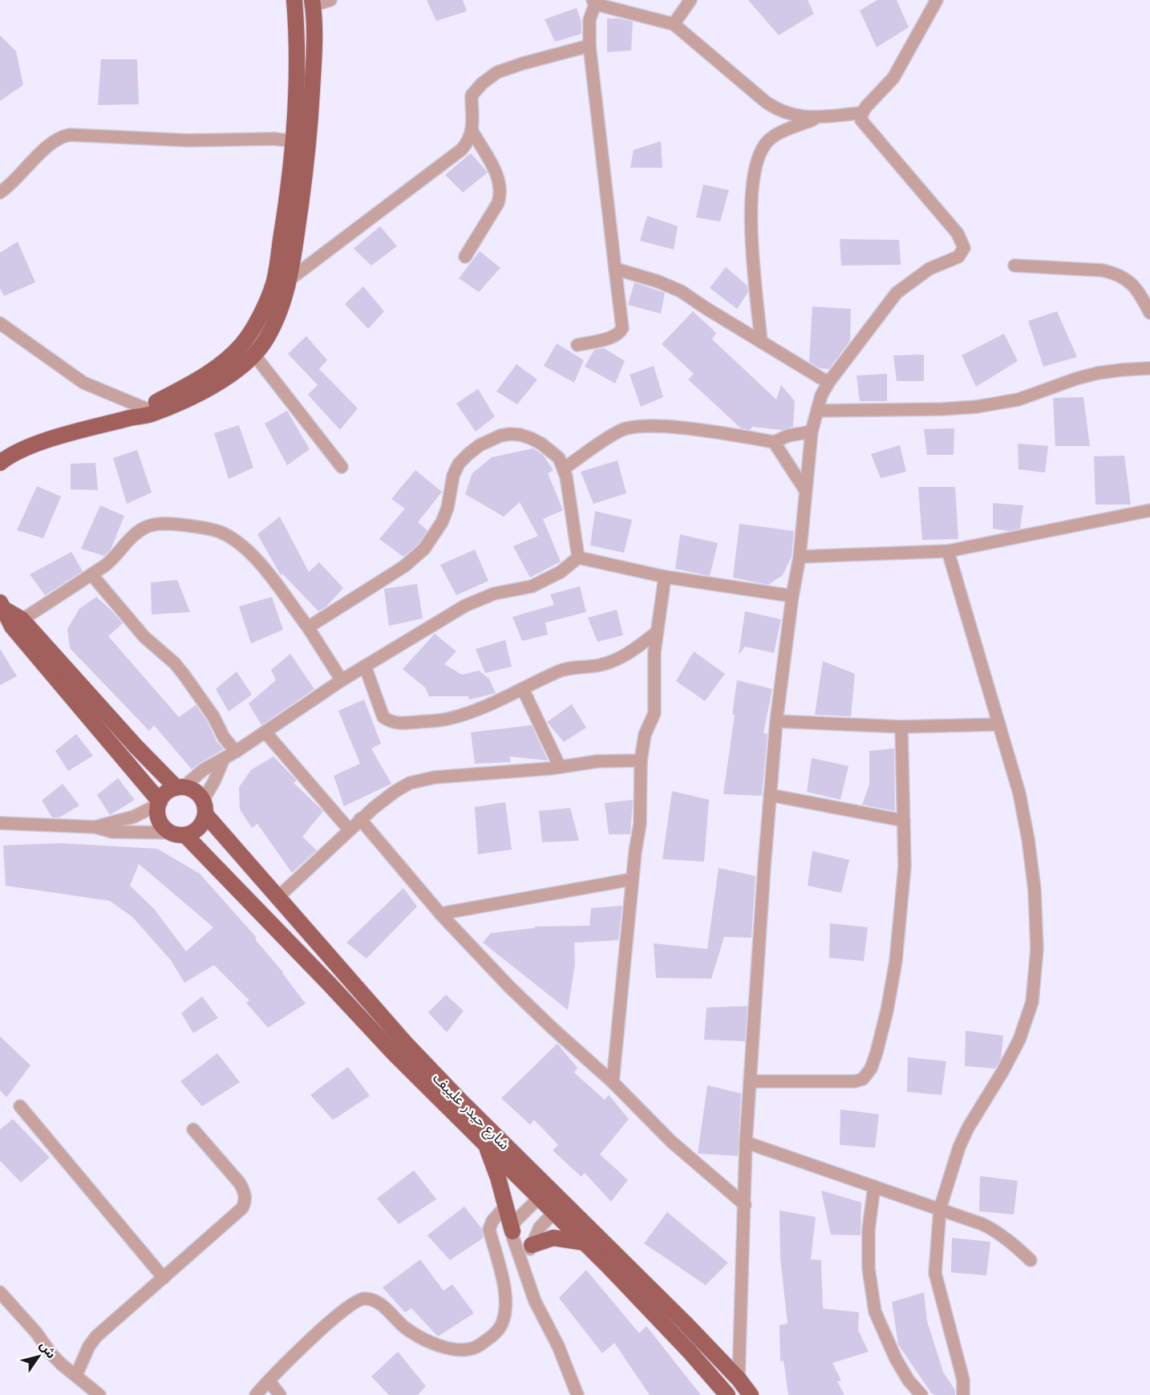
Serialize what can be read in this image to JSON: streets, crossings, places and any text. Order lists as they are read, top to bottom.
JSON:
{
  "streets": {
    "main road": ["شارع حيدر علييف"]
  },
  "north": "top right"
}
